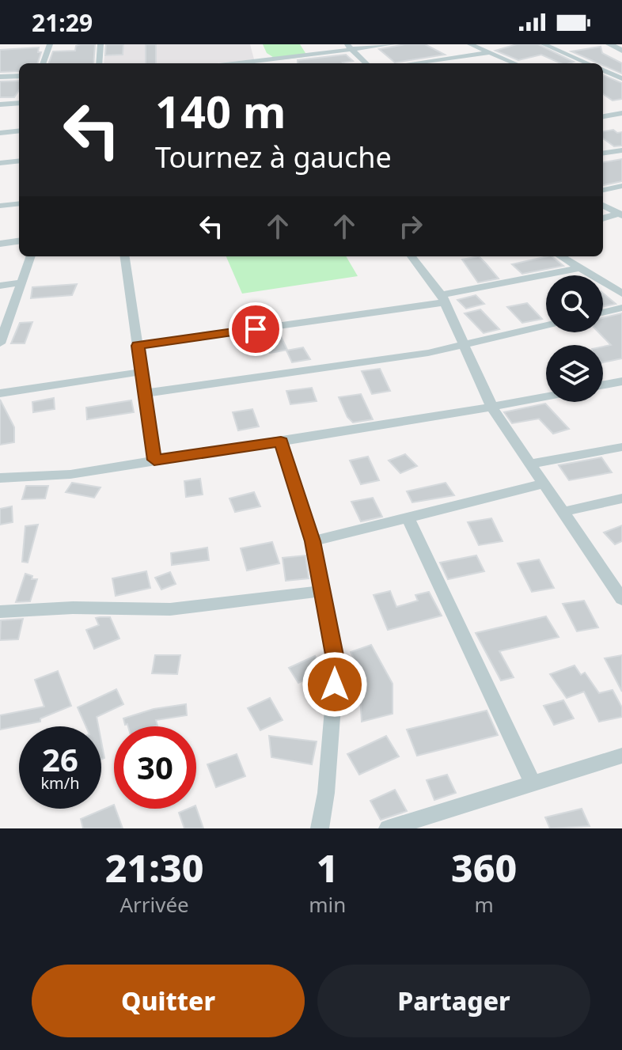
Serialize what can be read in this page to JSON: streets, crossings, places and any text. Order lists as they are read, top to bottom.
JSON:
{
  "page": {
    "status": "21:29",
    "turn": ["140 m", "Tournez à gauche"],
    "speed": "26 km/h",
    "limit": "30",
    "eta": [
      "21:30",
      "Arrivée",
      "1",
      "min",
      "360",
      "m"
    ],
    "buttons": ["Quitter", "Partager"]
  }
}
